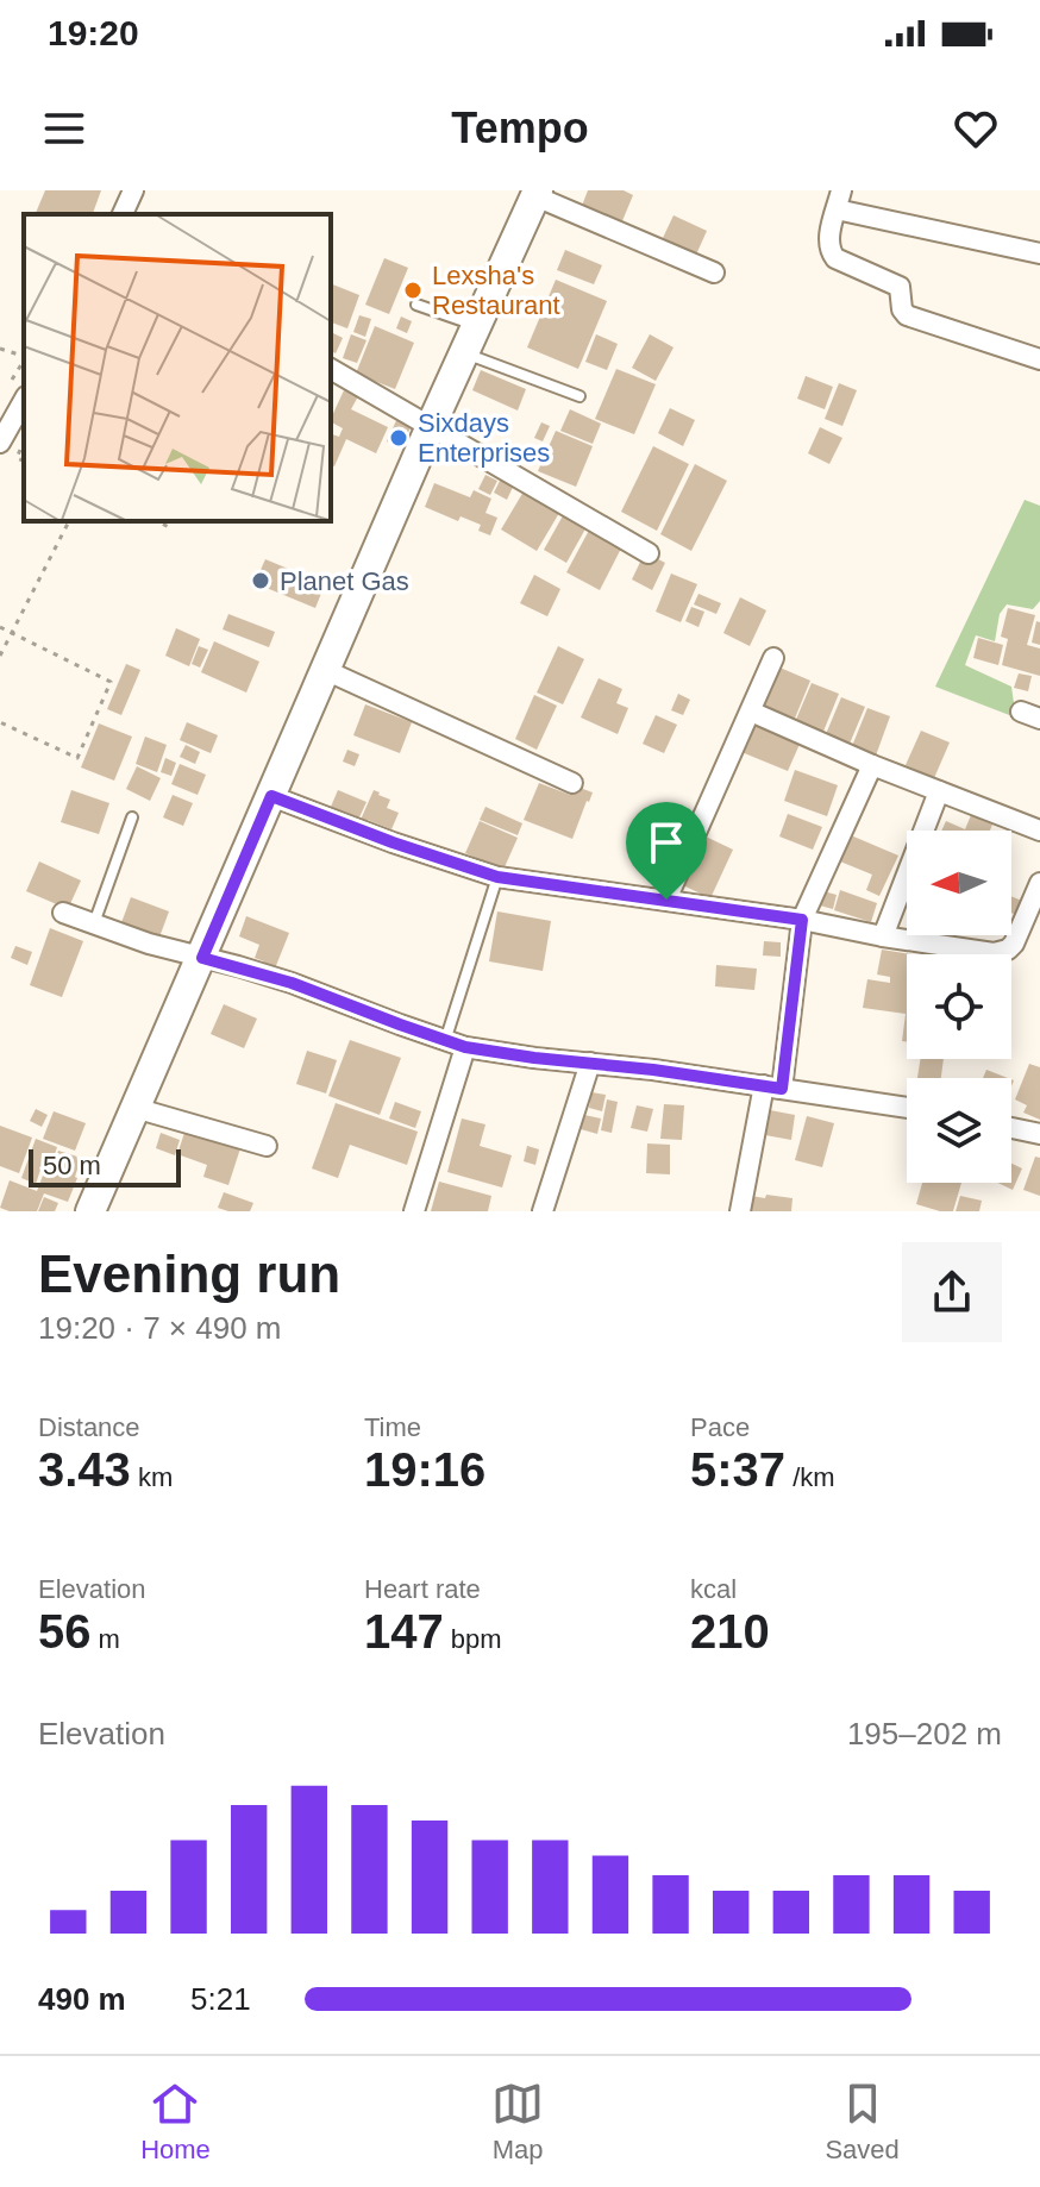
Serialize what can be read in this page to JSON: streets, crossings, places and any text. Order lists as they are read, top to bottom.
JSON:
{
  "places": ["Lexsha's Restaurant", "Sixdays Enterprises", "Planet Gas"],
  "scale_bar": "50 m",
  "north": "left",
  "page": {
    "status": "19:20",
    "header": "Tempo",
    "scale": "50 m",
    "heading": ["Evening run", "19:20 · 7 × 490 m"],
    "stats": [
      ["Distance", "3.43 km"],
      ["Time", "19:16"],
      ["Pace", "5:37 /km"],
      ["Elevation", "56 m"],
      ["Heart rate", "147 bpm"],
      ["kcal", "210"]
    ],
    "chart": ["Elevation", "195–202 m"],
    "list": [
      {
        "name": "490 m",
        "note": "5:21"
      }
    ],
    "tabs": ["Home", "Map", "Saved"]
  }
}
